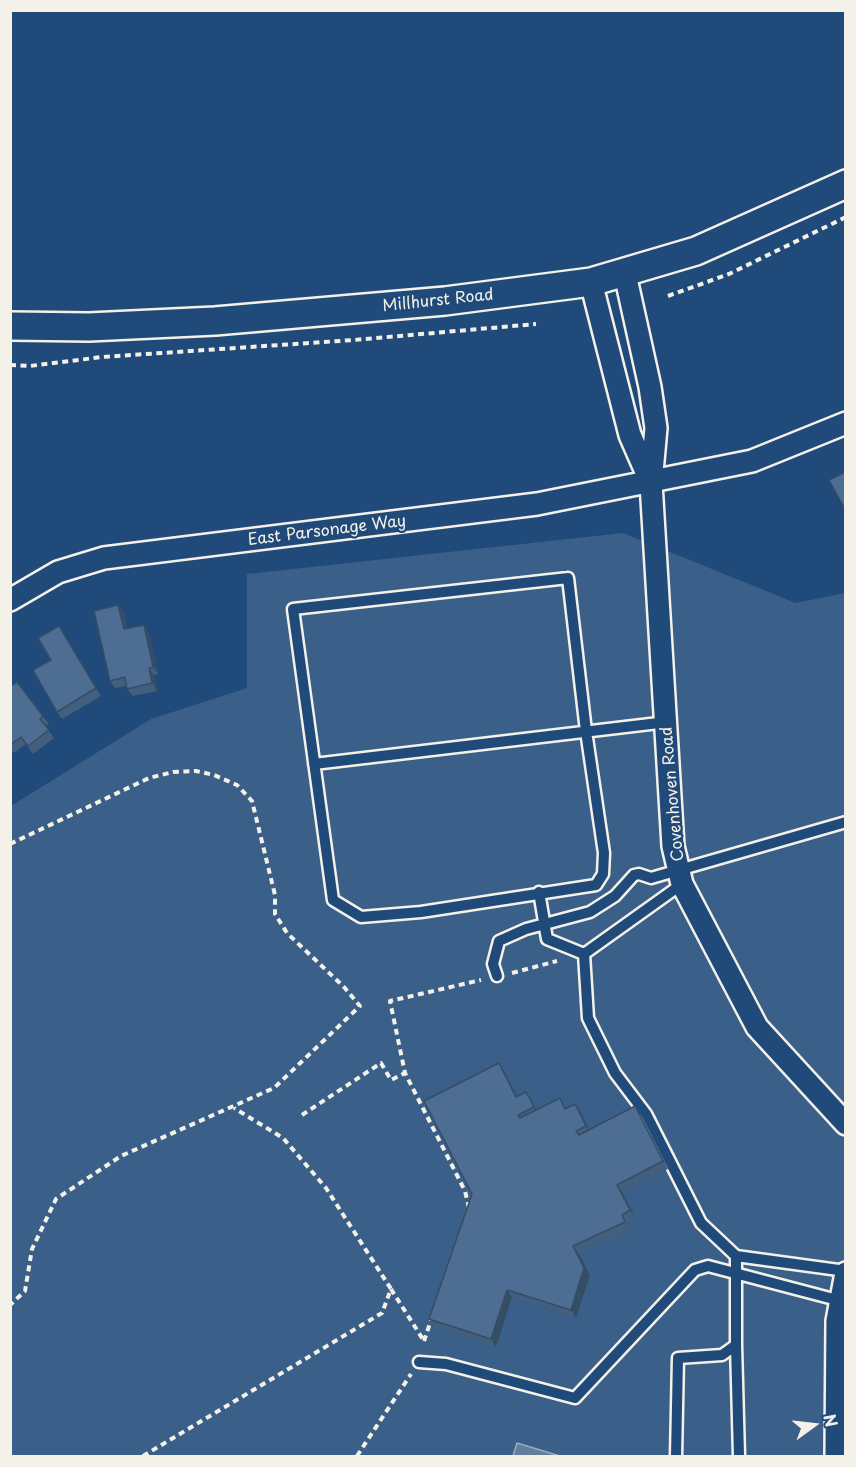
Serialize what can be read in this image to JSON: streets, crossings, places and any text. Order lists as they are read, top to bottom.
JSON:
{
  "streets": {
    "street": ["Millhurst Road", "East Parsonage Way", "Covenhoven Road"]
  },
  "crossings": [
    ["Millhurst Road", "Covenhoven Road"],
    ["East Parsonage Way", "Covenhoven Road"]
  ],
  "north": "right"
}
